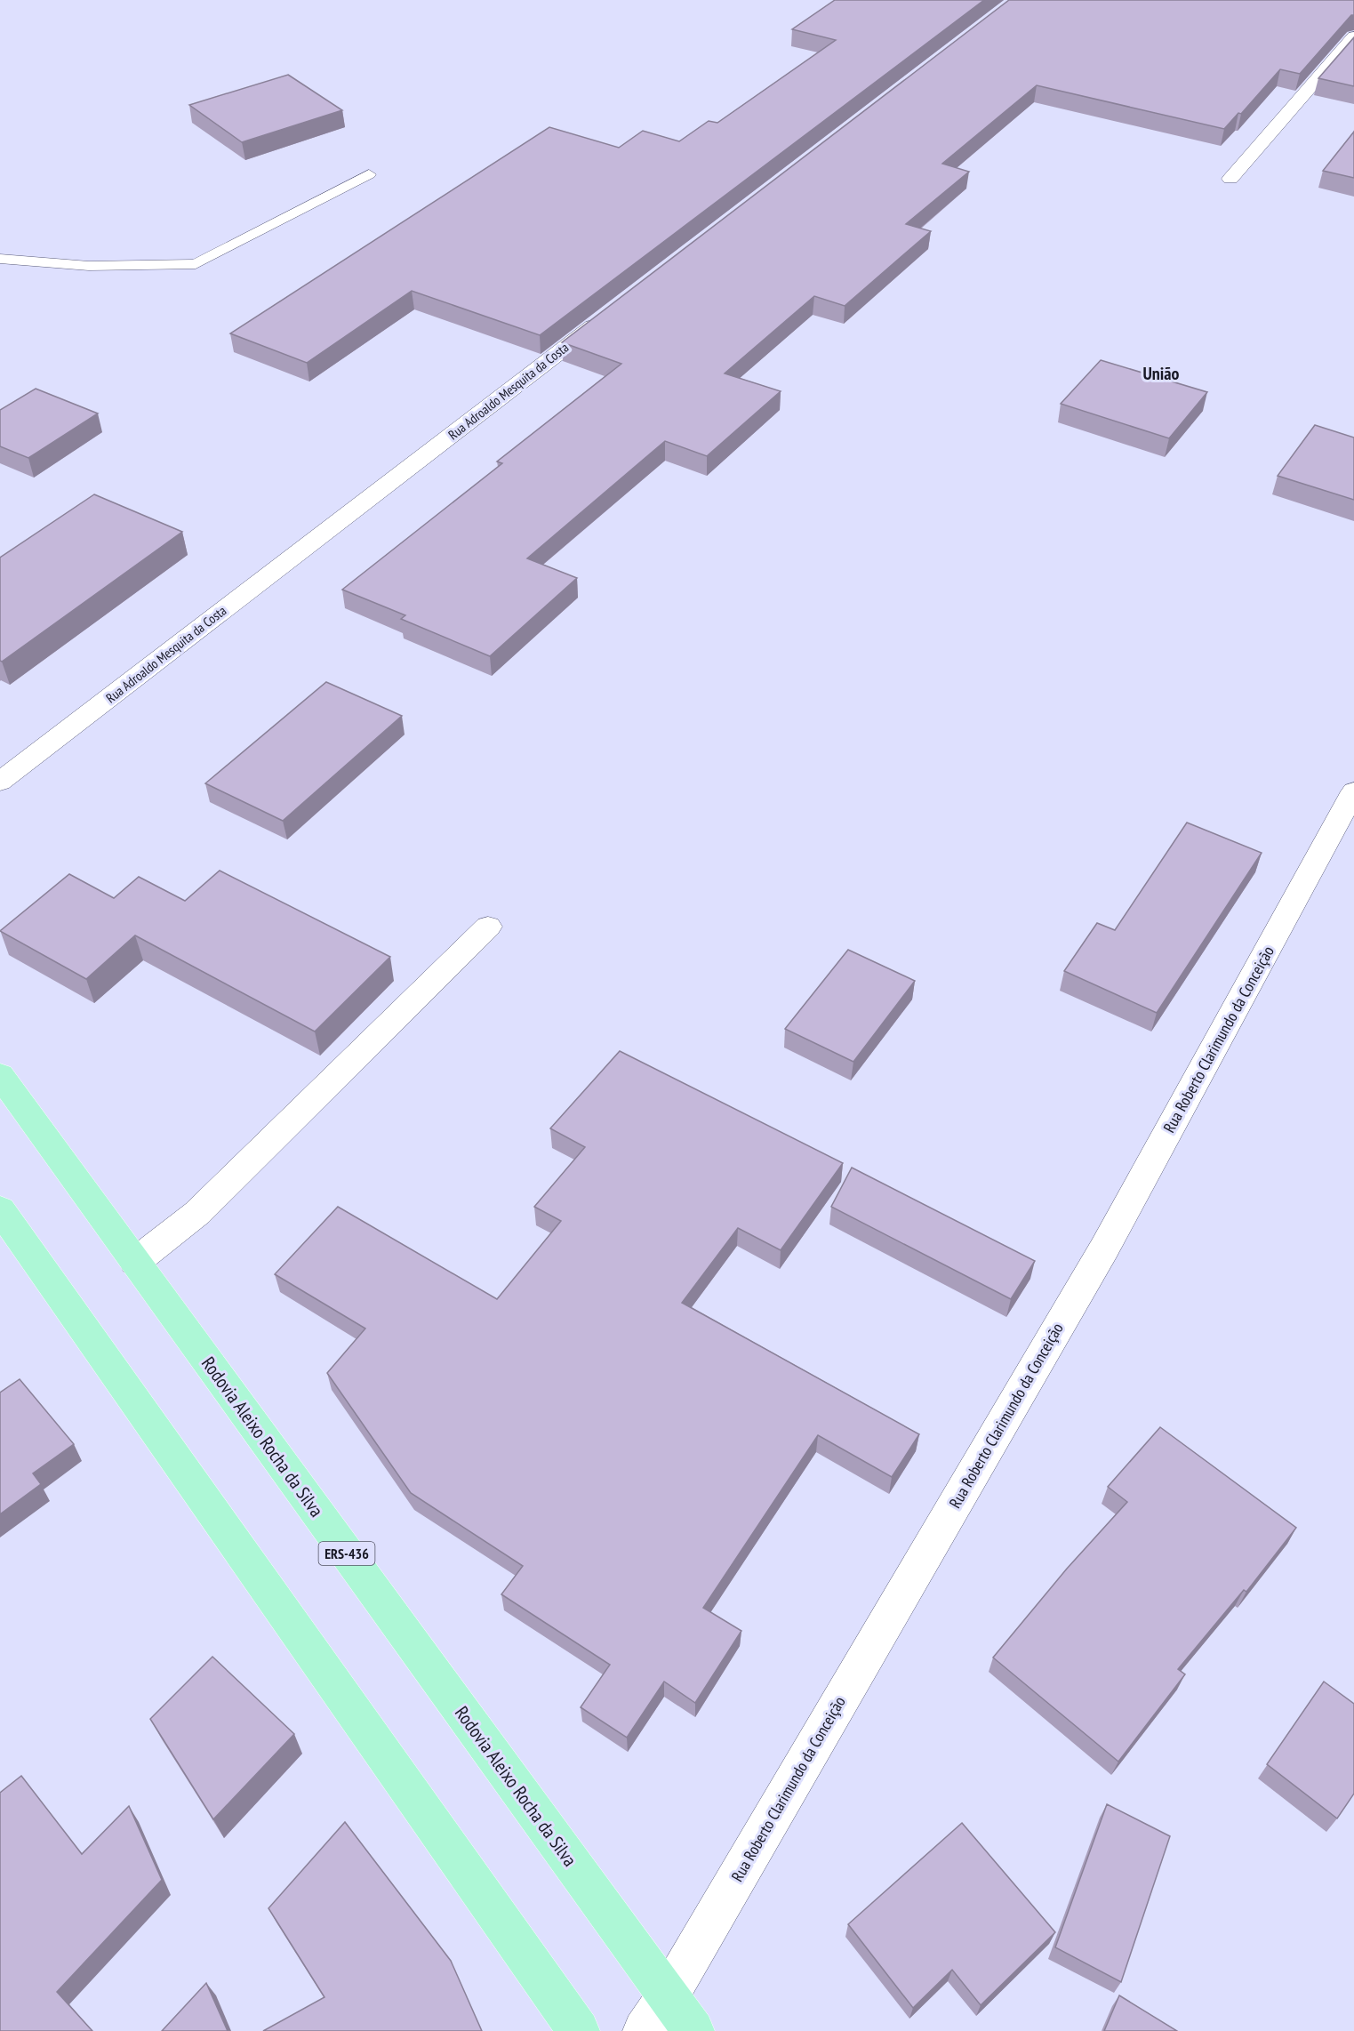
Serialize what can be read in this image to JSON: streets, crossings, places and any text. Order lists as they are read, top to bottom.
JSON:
{
  "streets": {
    "main road": ["Rodovia Aleixo Rocha da Silva", "ERS-436"],
    "street": ["Rua Adroaldo Mesquita da Costa", "Rua Roberto Clarimundo da Conceição"]
  },
  "crossings": [
    ["Rua Roberto Clarimundo da Conceição", "Rodovia Aleixo Rocha da Silva"]
  ],
  "districts": ["União"]
}
